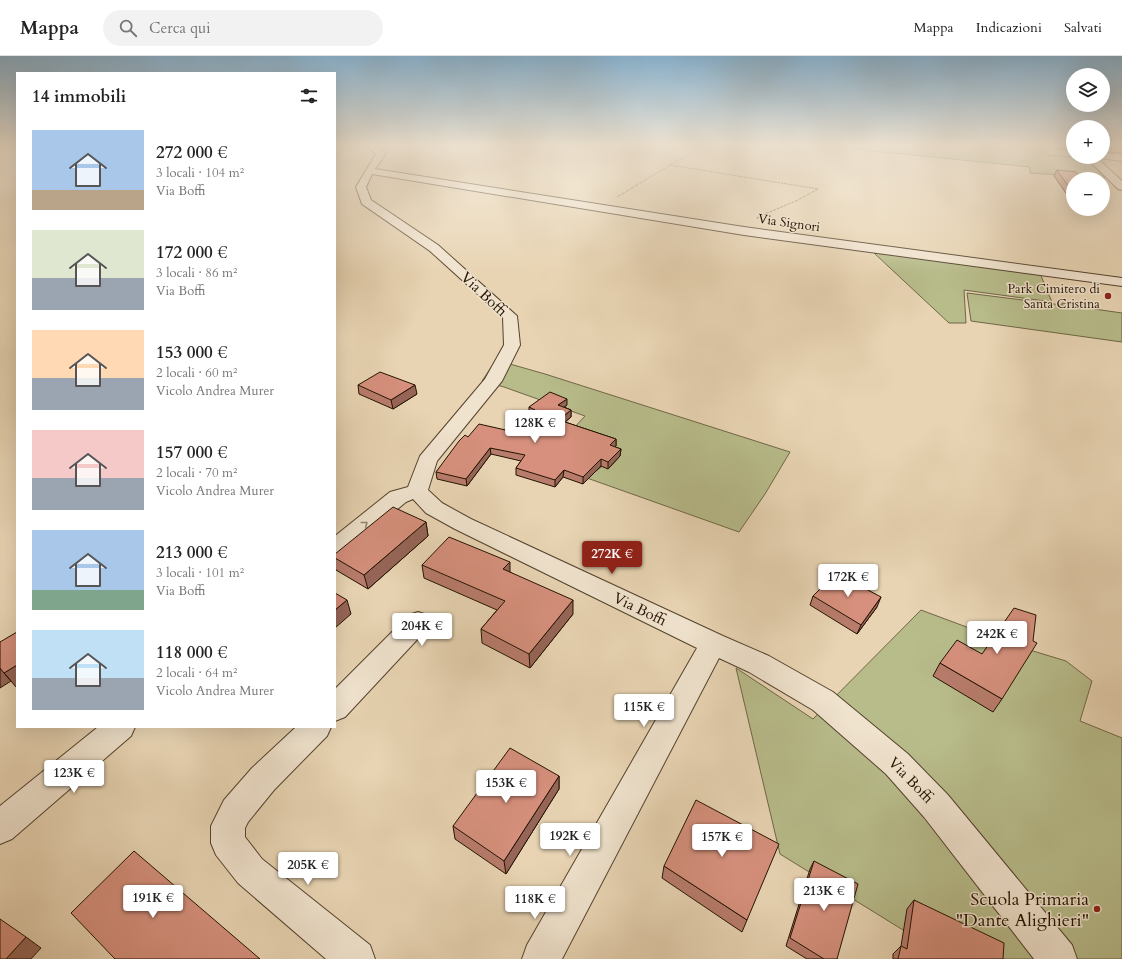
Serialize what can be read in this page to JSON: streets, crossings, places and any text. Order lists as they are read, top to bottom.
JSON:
{
  "streets": {
    "street": ["Via Signori", "Via Boffi"]
  },
  "places": ["Park Cimitero di Santa Cristina", "Scuola Primaria \"Dante Alighieri\""],
  "page": {
    "header": "Mappa",
    "search": "Cerca qui",
    "nav": ["Mappa", "Indicazioni", "Salvati"],
    "map_buttons": ["+", "−"],
    "heading": "14 immobili",
    "list": [
      {
        "name": "272 000 €",
        "note": "3 locali · 104 m² · Via Boffi"
      },
      {
        "name": "172 000 €",
        "note": "3 locali · 86 m² · Via Boffi"
      },
      {
        "name": "153 000 €",
        "note": "2 locali · 60 m² · Vicolo Andrea Murer"
      },
      {
        "name": "157 000 €",
        "note": "2 locali · 70 m² · Vicolo Andrea Murer"
      },
      {
        "name": "213 000 €",
        "note": "3 locali · 101 m² · Via Boffi"
      },
      {
        "name": "118 000 €",
        "note": "2 locali · 64 m² · Vicolo Andrea Murer"
      }
    ],
    "price": [
      "128K €",
      "272K €",
      "172K €",
      "204K €",
      "242K €",
      "115K €",
      "123K €",
      "153K €",
      "192K €",
      "157K €",
      "205K €",
      "213K €",
      "191K €",
      "118K €"
    ]
  }
}
